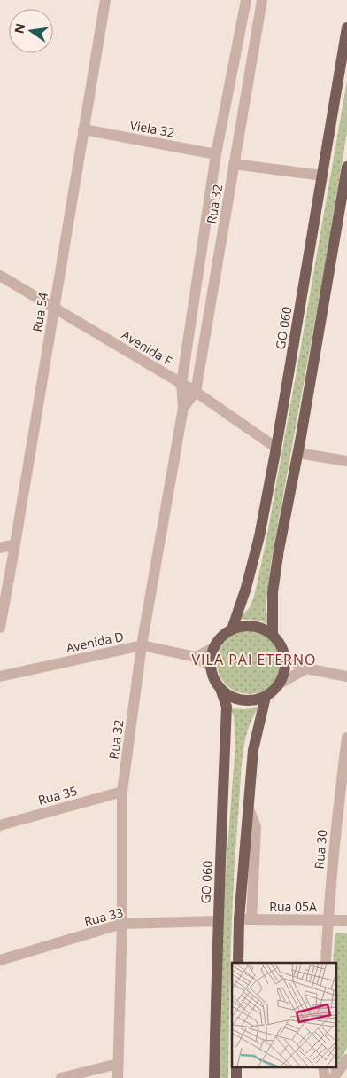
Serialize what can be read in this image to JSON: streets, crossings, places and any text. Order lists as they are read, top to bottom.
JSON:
{
  "streets": {
    "main road": ["GO 060"],
    "street": [
      "Viela 32",
      "Rua 32",
      "Rua 54",
      "Avenida F",
      "Avenida D",
      "Rua 35",
      "Rua 30",
      "Rua 05A",
      "Rua 33"
    ]
  },
  "crossings": [
    ["Viela 32", "Rua 32"],
    ["Viela 32", "Rua 54"],
    ["Rua 32", "Avenida F"],
    ["Rua 32", "Avenida D"],
    ["Rua 32", "Rua 35"],
    ["Rua 32", "Rua 33"],
    ["Rua 54", "Avenida F"],
    ["GO 060", "Avenida F"],
    ["GO 060", "Avenida D"],
    ["GO 060", "Rua 33"],
    ["Rua 30", "Rua 05A"]
  ],
  "districts": ["VILA PAI ETERNO"],
  "north": "left"
}
